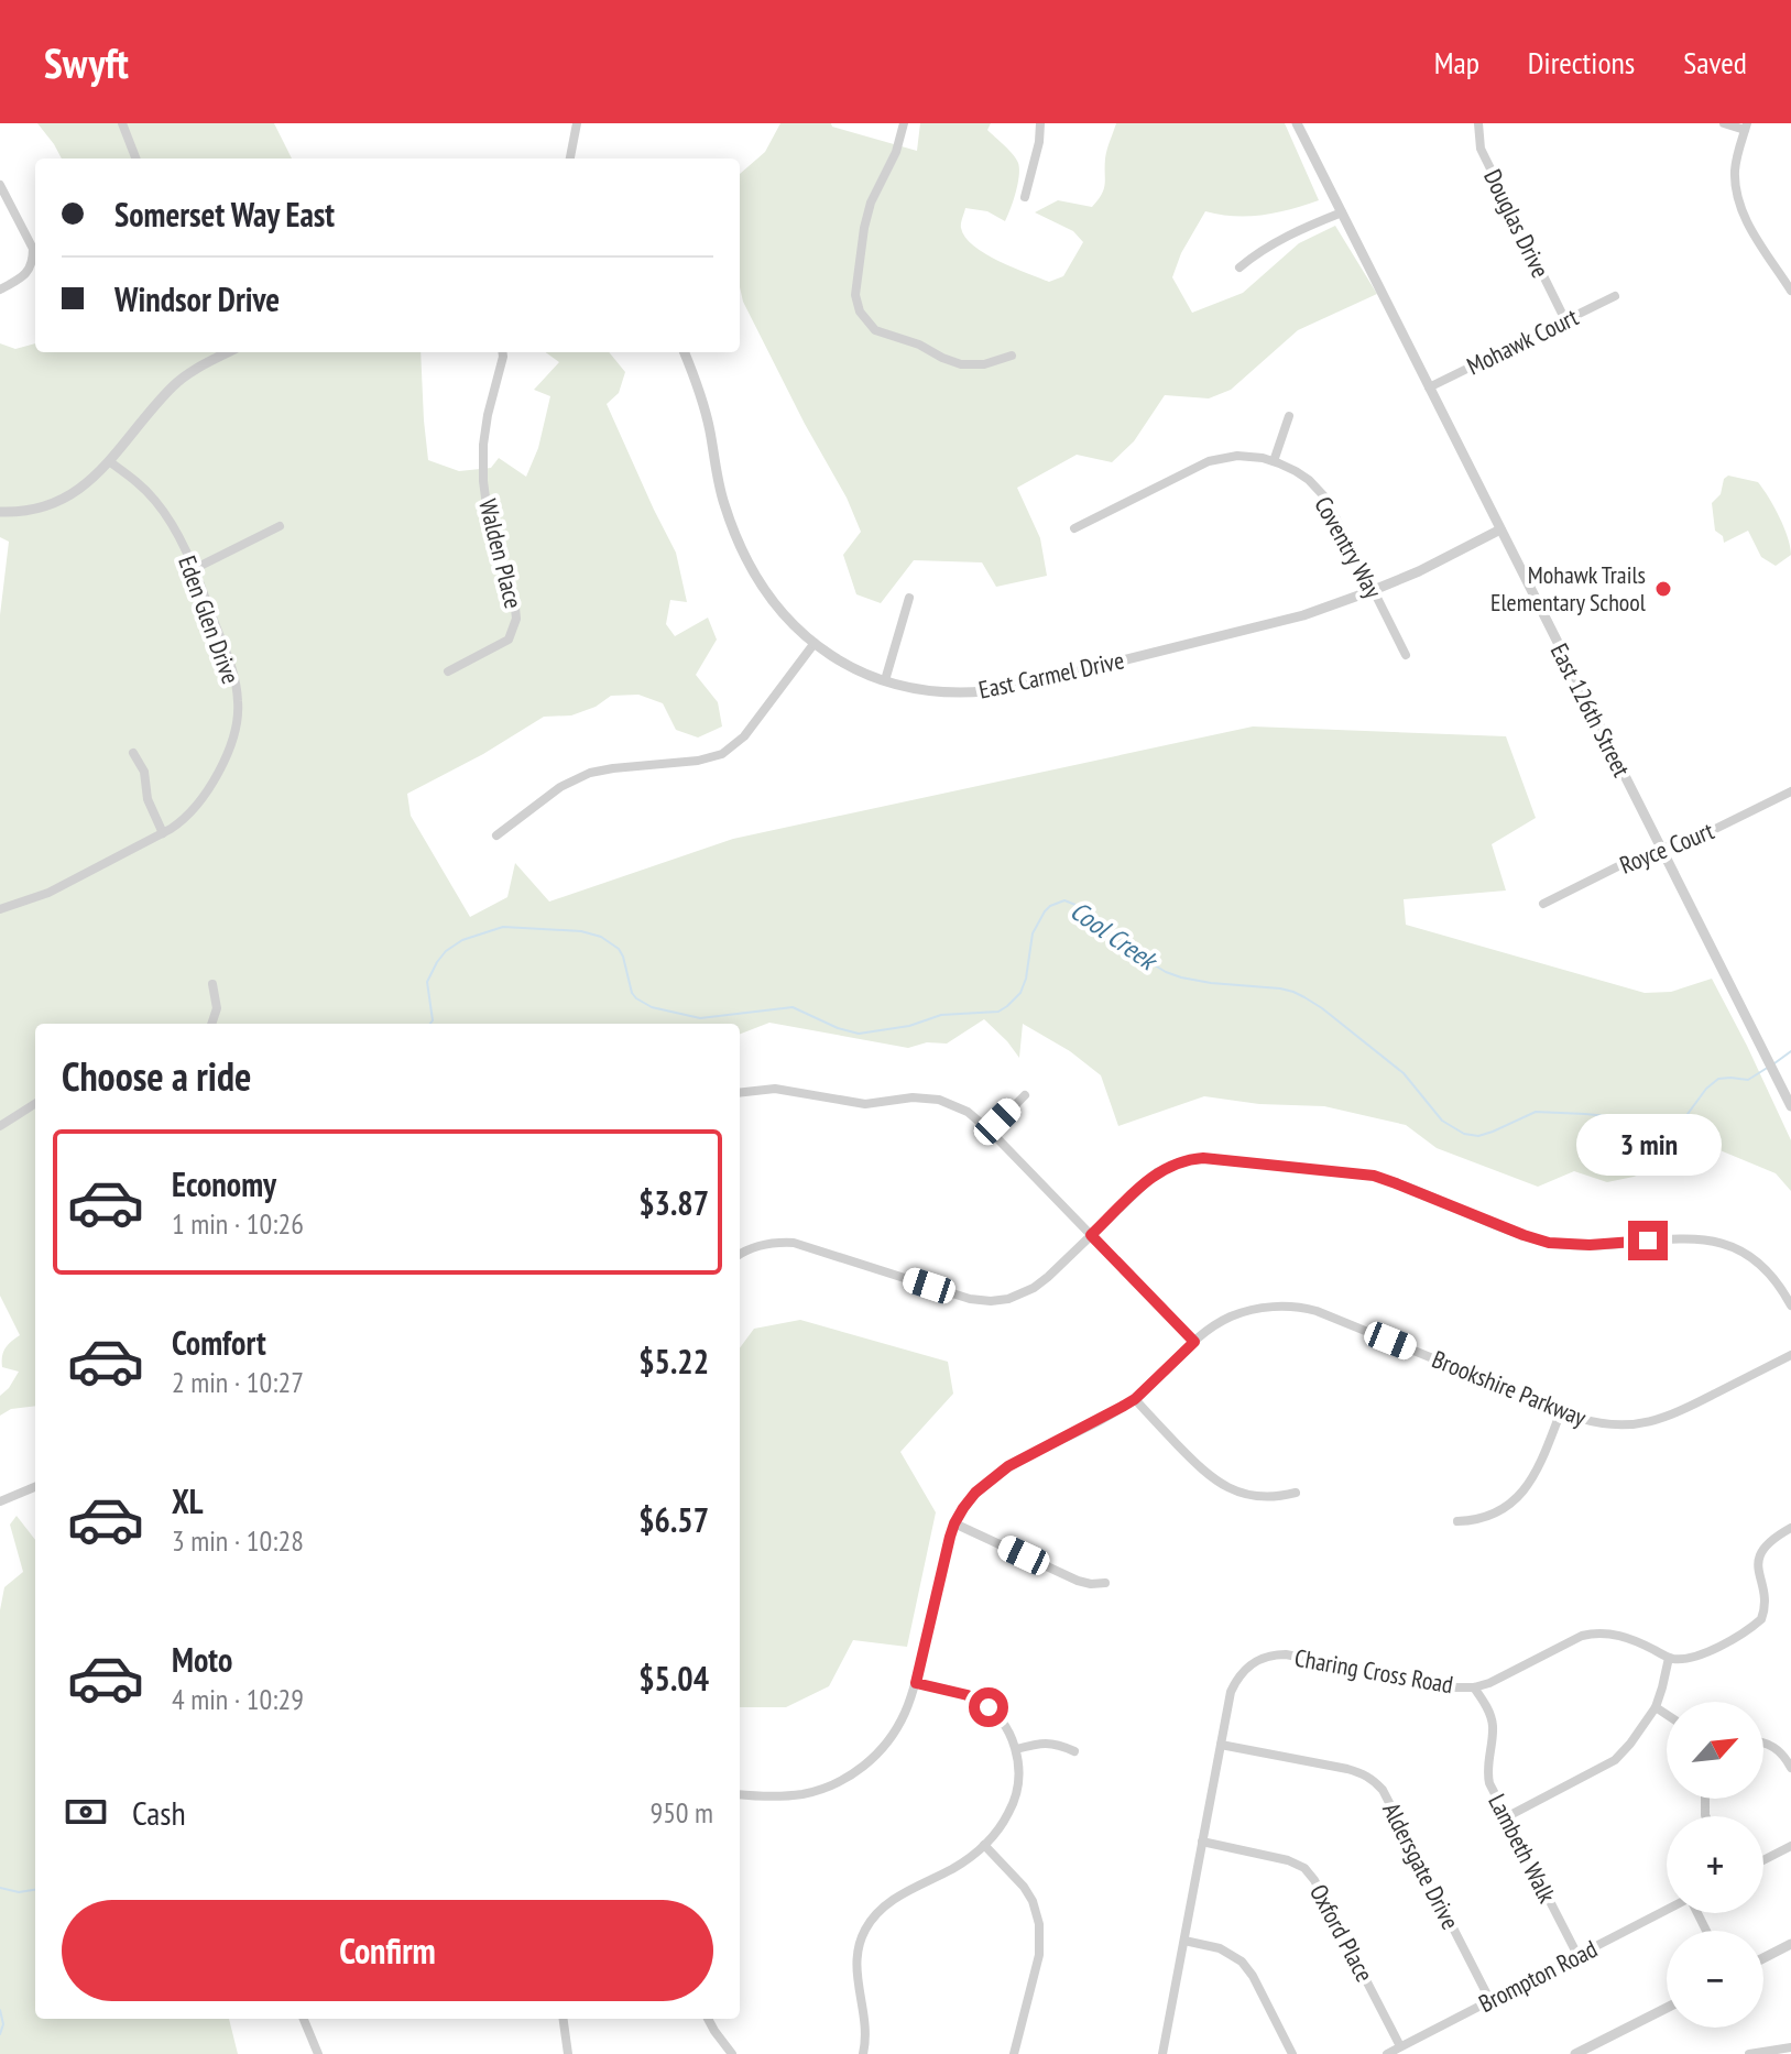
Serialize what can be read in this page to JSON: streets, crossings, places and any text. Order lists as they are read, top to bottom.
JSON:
{
  "streets": {
    "street": [
      "Douglas Drive",
      "Mohawk Court",
      "Coventry Way",
      "Walden Place",
      "Eden Glen Drive",
      "East Carmel Drive",
      "East 126th Street",
      "Royce Court",
      "Brookshire Parkway",
      "Charing Cross Road",
      "Lambeth Walk",
      "Aldersgate Drive",
      "Oxford Place",
      "Brompton Road"
    ]
  },
  "crossings": [
    ["Douglas Drive", "Mohawk Court"],
    ["Mohawk Court", "East 126th Street"],
    ["Coventry Way", "East Carmel Drive"],
    ["East Carmel Drive", "East 126th Street"],
    ["East 126th Street", "Royce Court"],
    ["Charing Cross Road", "Lambeth Walk"],
    ["Charing Cross Road", "Aldersgate Drive"],
    ["Charing Cross Road", "Oxford Place"],
    ["Lambeth Walk", "Brompton Road"],
    ["Aldersgate Drive", "Brompton Road"],
    ["Oxford Place", "Brompton Road"]
  ],
  "water": ["Cool Creek"],
  "places": ["Mohawk Trails Elementary School"],
  "north": "top right",
  "page": {
    "header": "Swyft",
    "nav": ["Map", "Directions", "Saved"],
    "banner": ["Somerset Way East", "Windsor Drive"],
    "heading": "Choose a ride",
    "bubble": "3 min",
    "list": [
      {
        "name": "Economy",
        "note": "1 min · 10:26",
        "value": "$3.87"
      },
      {
        "name": "Comfort",
        "note": "2 min · 10:27",
        "value": "$5.22"
      },
      {
        "name": "XL",
        "note": "3 min · 10:28",
        "value": "$6.57"
      },
      {
        "name": "Moto",
        "note": "4 min · 10:29",
        "value": "$5.04"
      }
    ],
    "map_buttons": ["+", "−"],
    "pay": ["Cash", "950 m"],
    "buttons": "Confirm"
  }
}
